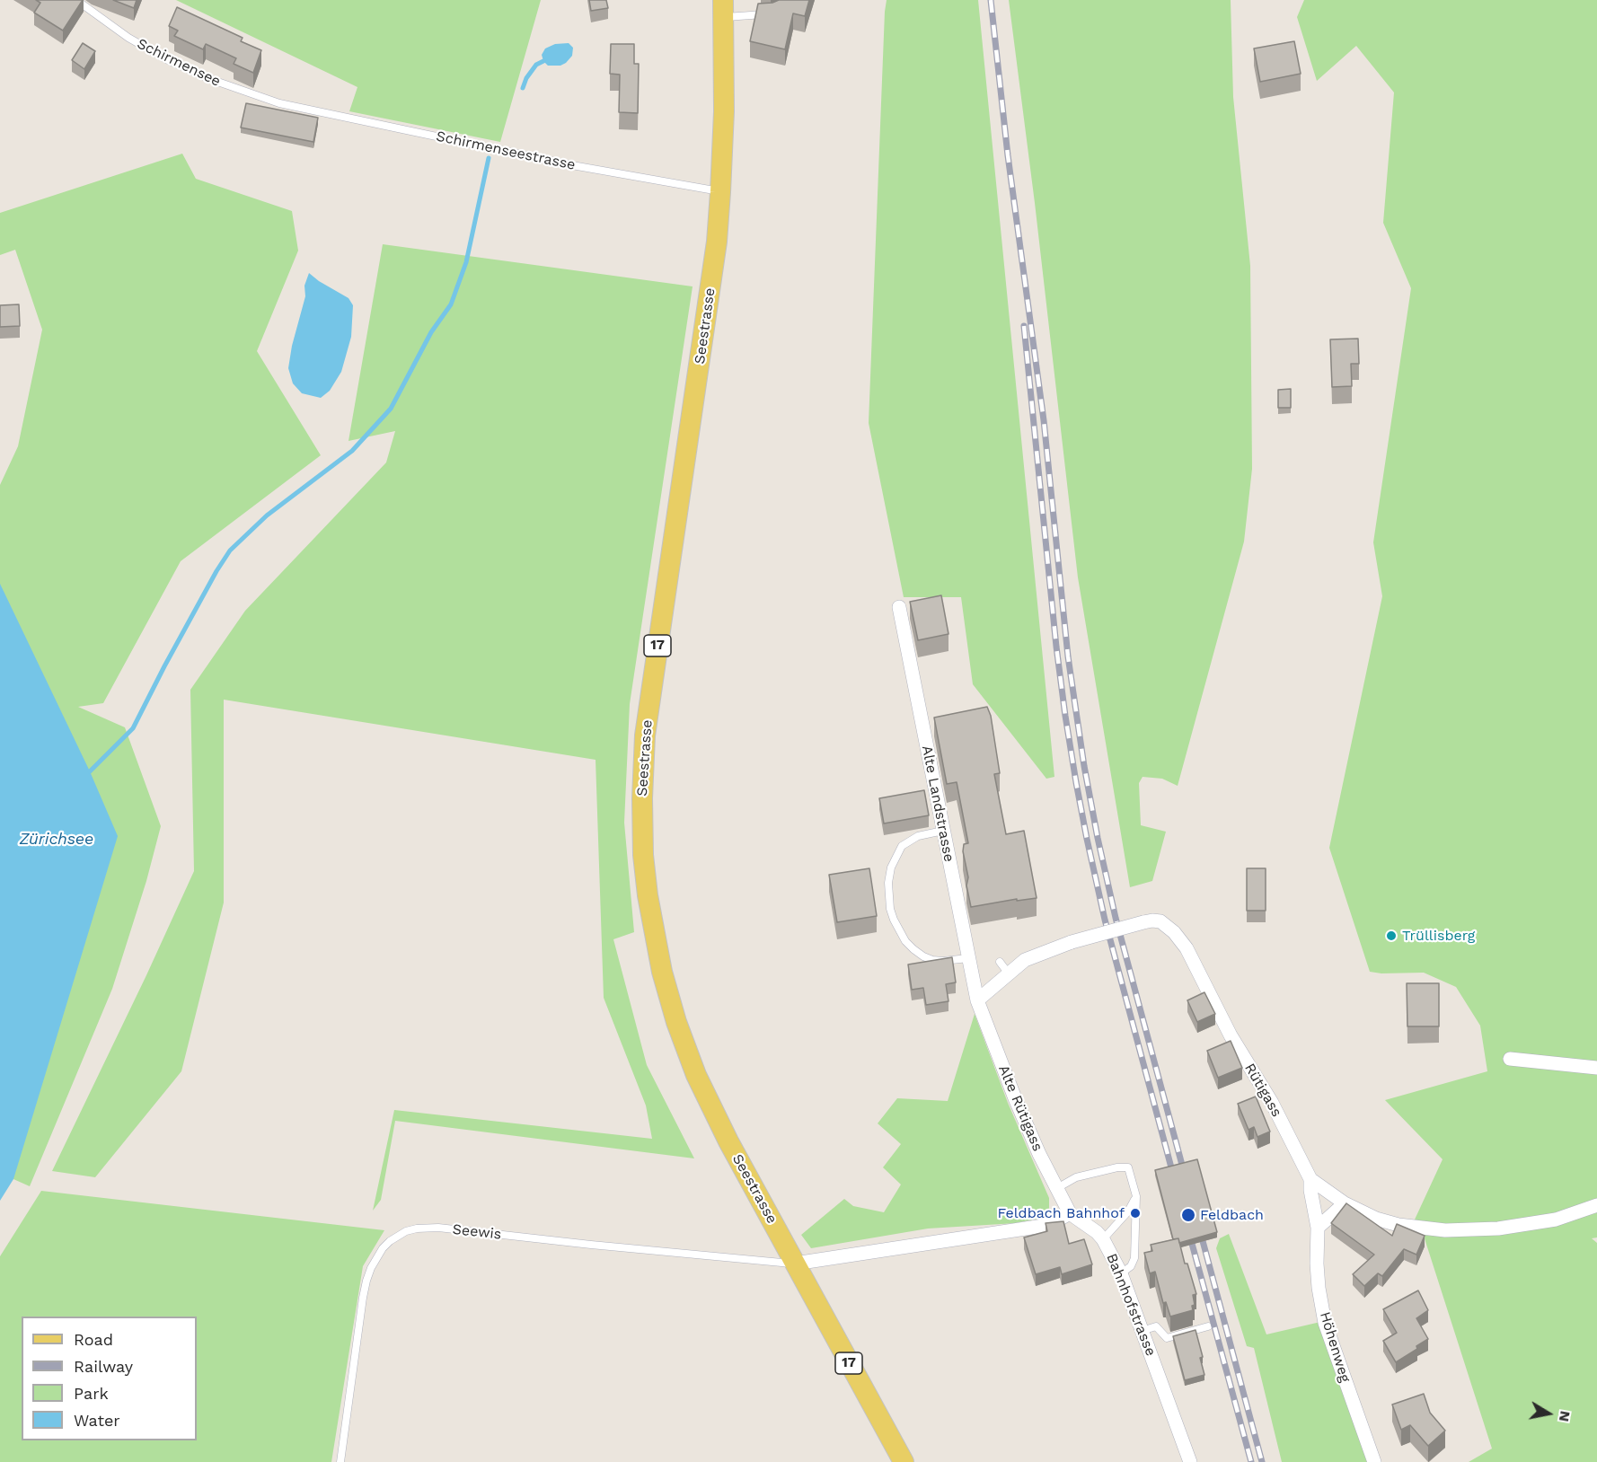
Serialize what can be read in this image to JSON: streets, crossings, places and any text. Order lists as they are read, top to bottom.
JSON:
{
  "streets": {
    "main road": ["Seestrasse", "17"],
    "street": [
      "Alte Landstrasse",
      "Rütigass",
      "Alte Rütigass",
      "Bahnhofstrasse",
      "Höhenweg"
    ],
    "lane": ["Schirmensee", "Schirmenseestrasse", "Seewis"]
  },
  "crossings": [
    ["Schirmensee", "Schirmenseestrasse"],
    ["Schirmenseestrasse", "Seestrasse"],
    ["Seestrasse", "Seewis"],
    ["Alte Landstrasse", "Rütigass"],
    ["Alte Landstrasse", "Alte Rütigass"],
    ["Rütigass", "Alte Rütigass"],
    ["Rütigass", "Höhenweg"],
    ["Alte Rütigass", "Bahnhofstrasse"]
  ],
  "water": ["Zürichsee"],
  "places": ["Trüllisberg", "Feldbach Bahnhof", "Feldbach"],
  "legend": [
    "Road",
    "Railway",
    "Park",
    "Water"
  ],
  "north": "right"
}
